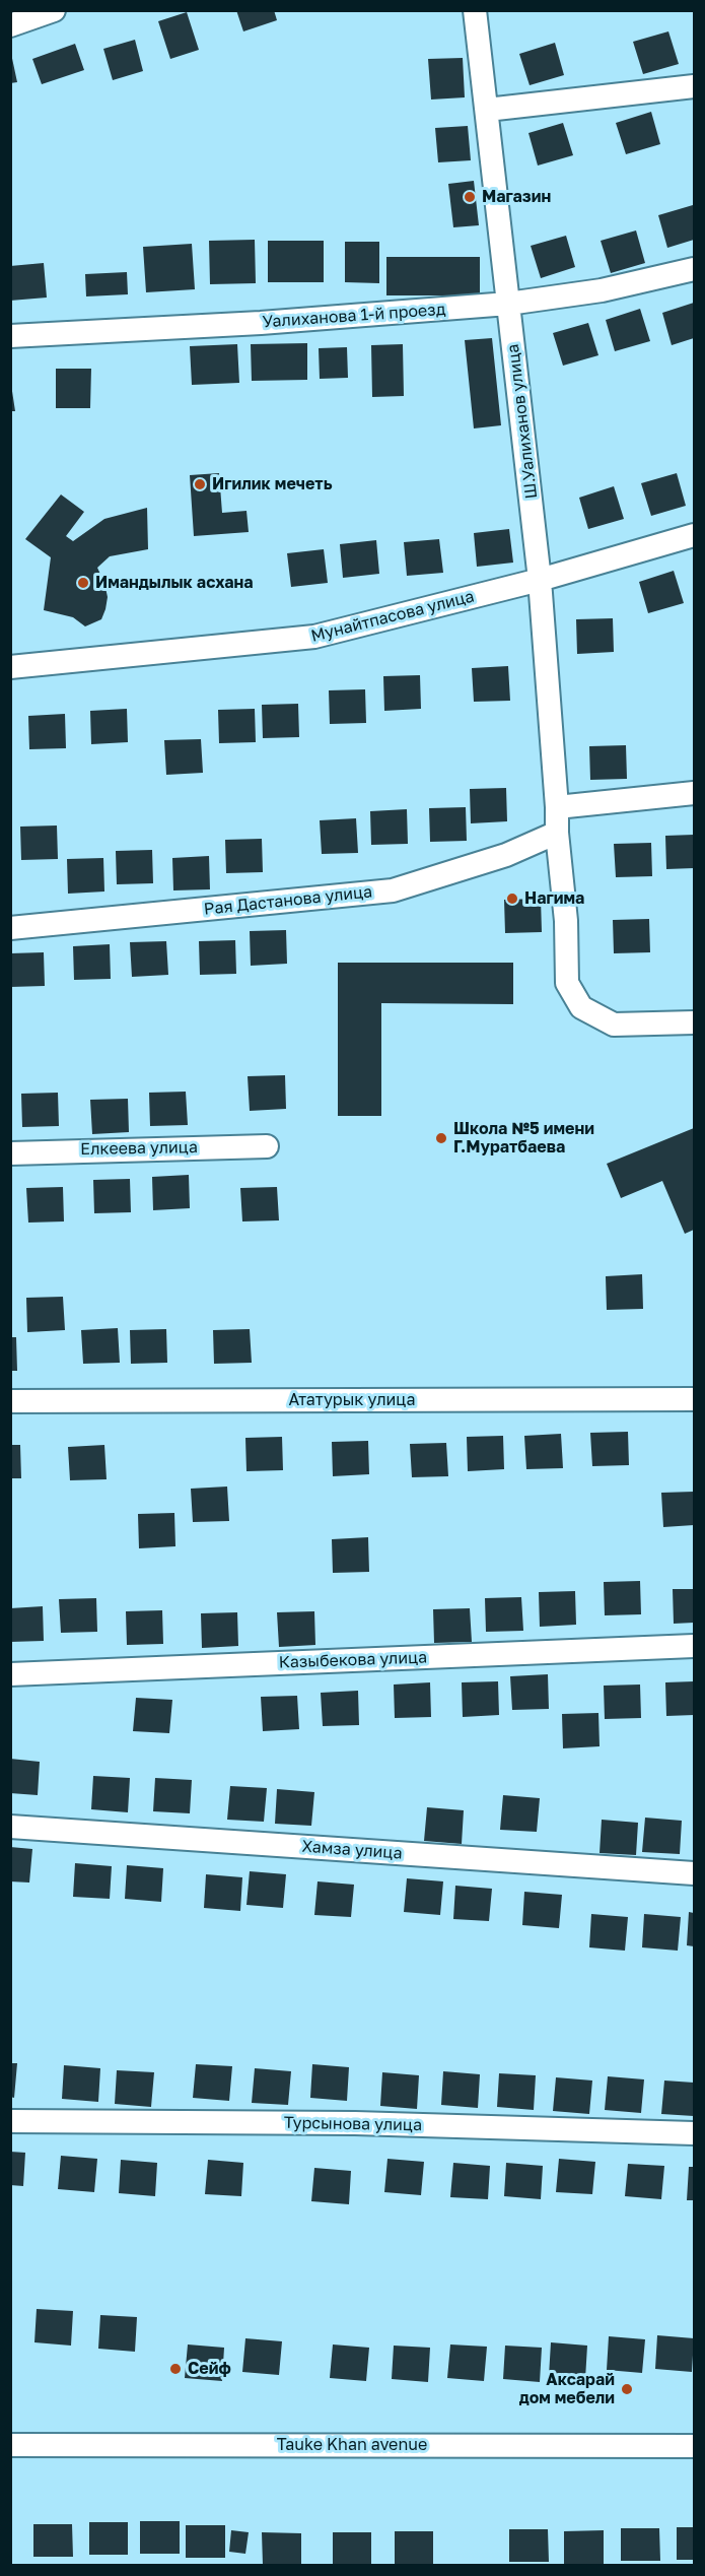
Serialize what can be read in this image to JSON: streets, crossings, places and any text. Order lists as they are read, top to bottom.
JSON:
{
  "streets": {
    "street": [
      "Уалиханова 1-й проезд",
      "Ш.Уалиханов улица",
      "Мунайтпасова улица",
      "Рая Дастанова улица",
      "Елкеева улица",
      "Ататурык улица",
      "Казыбекова улица",
      "Хамза улица",
      "Турсынова улица",
      "Tauke Khan avenue"
    ]
  },
  "crossings": [
    ["Уалиханова 1-й проезд", "Ш.Уалиханов улица"],
    ["Ш.Уалиханов улица", "Мунайтпасова улица"],
    ["Ш.Уалиханов улица", "Рая Дастанова улица"]
  ],
  "places": [
    "Магазин",
    "Игилик мечеть",
    "Имандылык асхана",
    "Нагима",
    "Школа №5 имени Г.Муратбаева",
    "Сейф",
    "Аксарай дом мебели"
  ]
}
